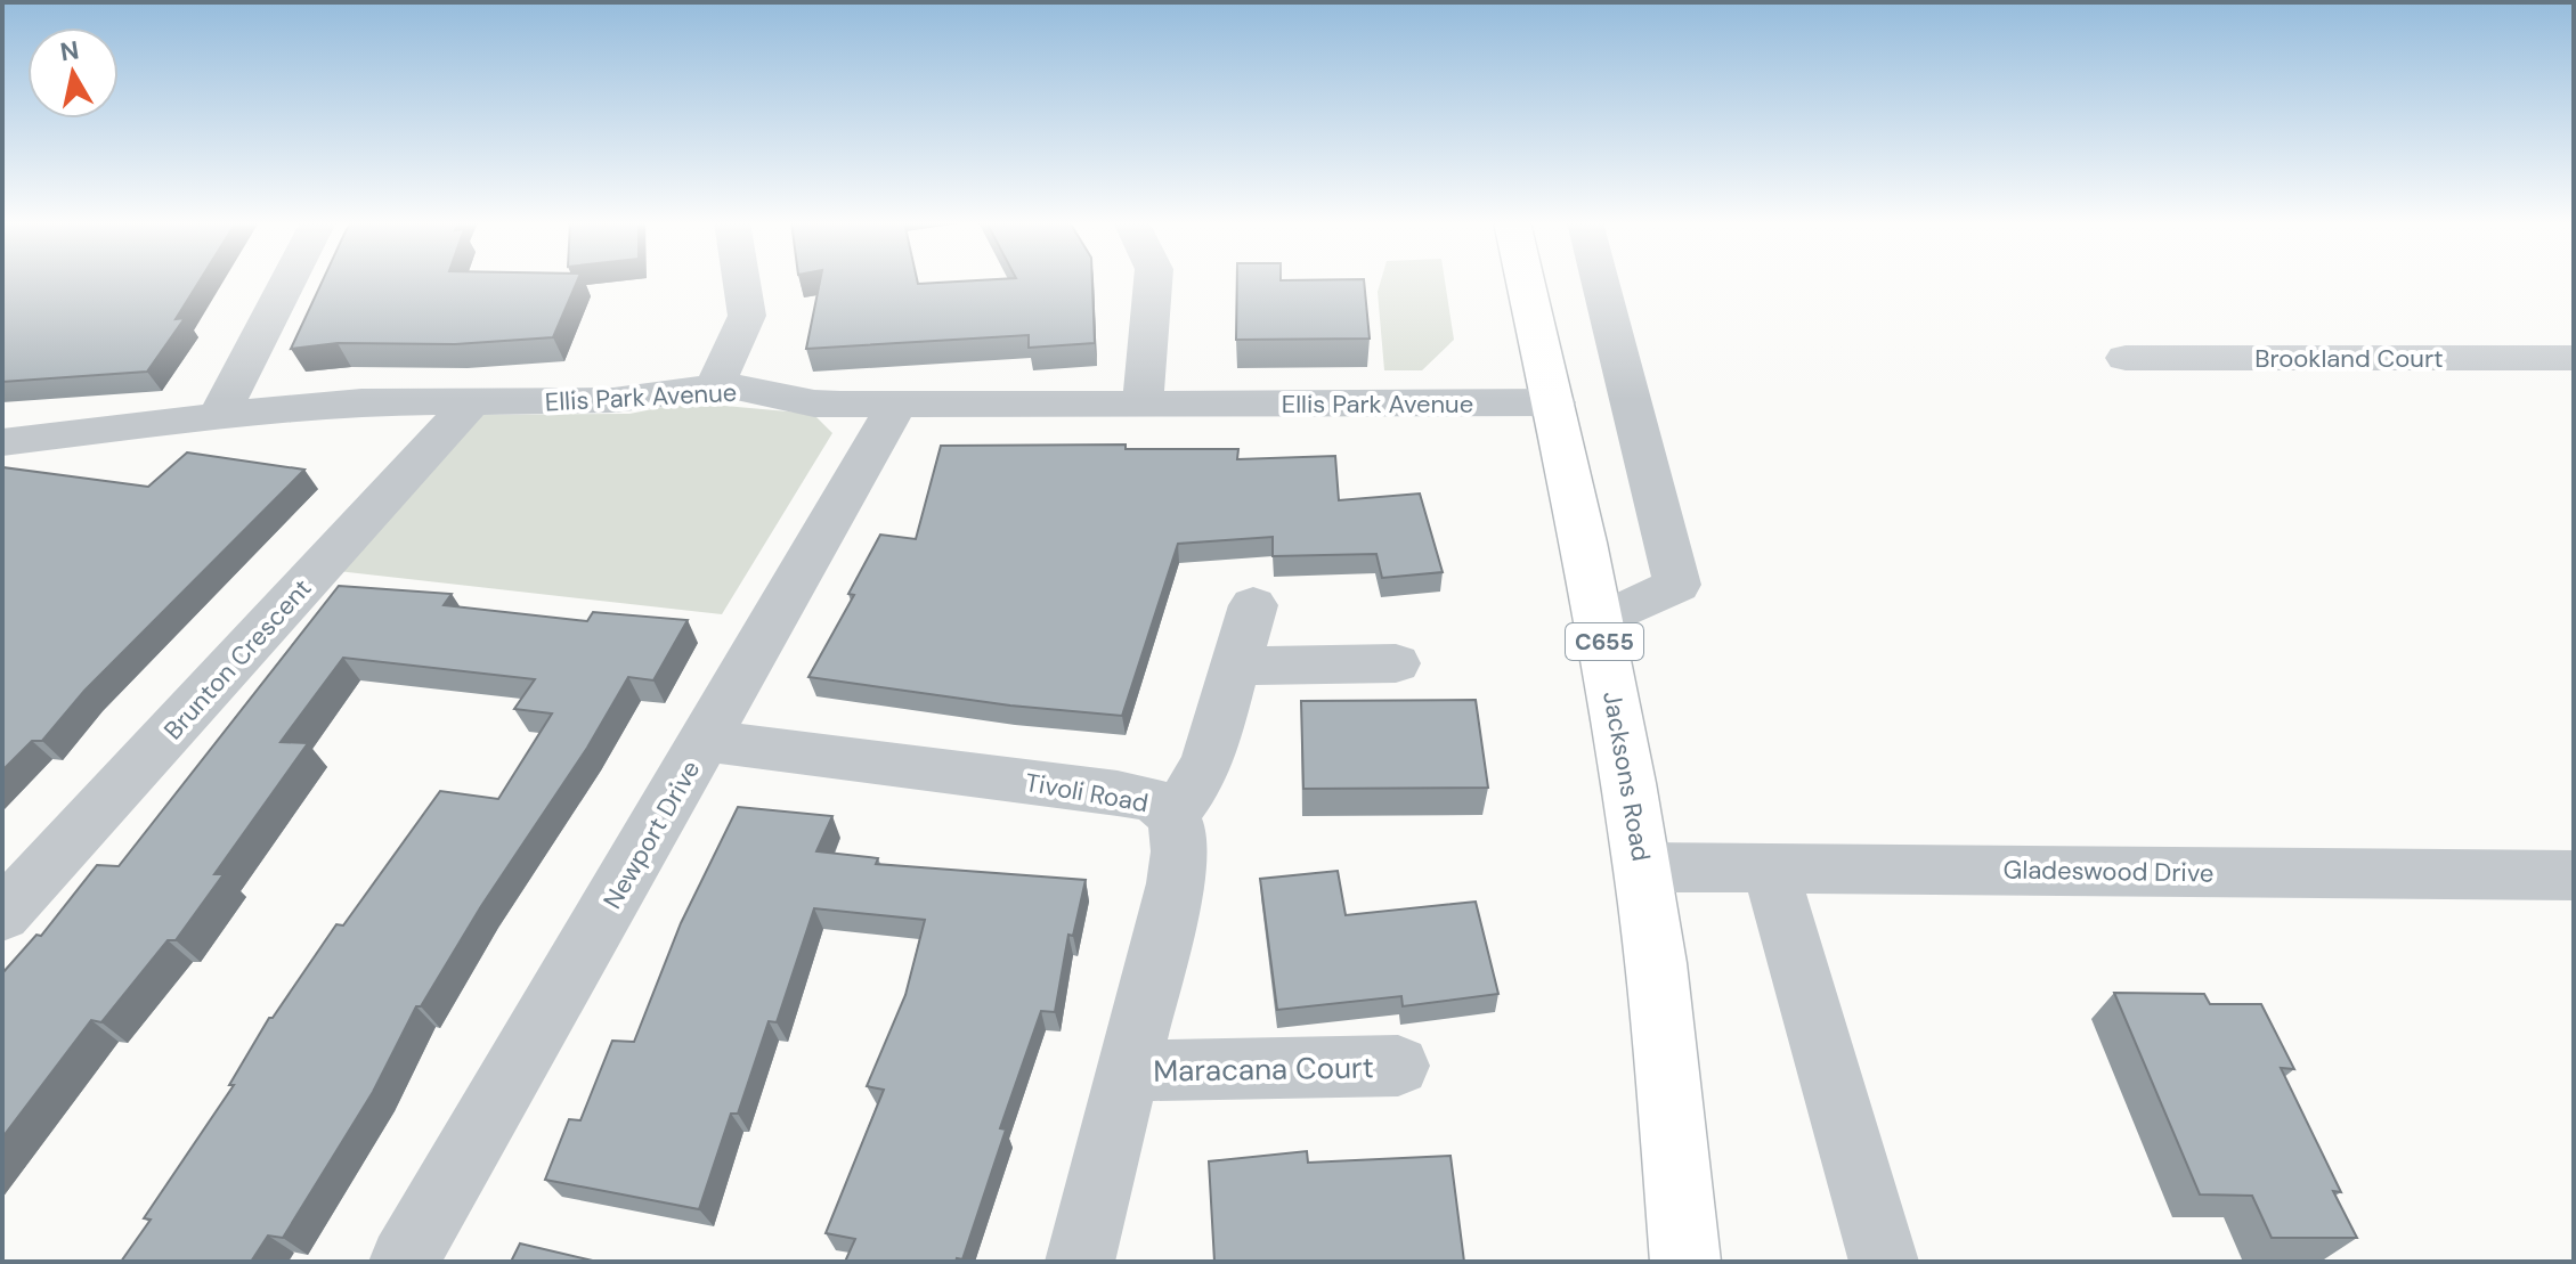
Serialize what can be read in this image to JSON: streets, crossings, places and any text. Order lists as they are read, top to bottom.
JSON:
{
  "streets": {
    "main road": ["C655", "Jacksons Road"],
    "street": [
      "Brookland Court",
      "Ellis Park Avenue",
      "Brunton Crescent",
      "Tivoli Road",
      "Newport Drive",
      "Gladeswood Drive",
      "Maracana Court"
    ]
  },
  "crossings": [
    ["Ellis Park Avenue", "Brunton Crescent"],
    ["Ellis Park Avenue", "Jacksons Road"],
    ["Ellis Park Avenue", "Newport Drive"],
    ["Jacksons Road", "Gladeswood Drive"],
    ["Tivoli Road", "Newport Drive"],
    ["Tivoli Road", "Maracana Court"]
  ],
  "north": "top"
}
